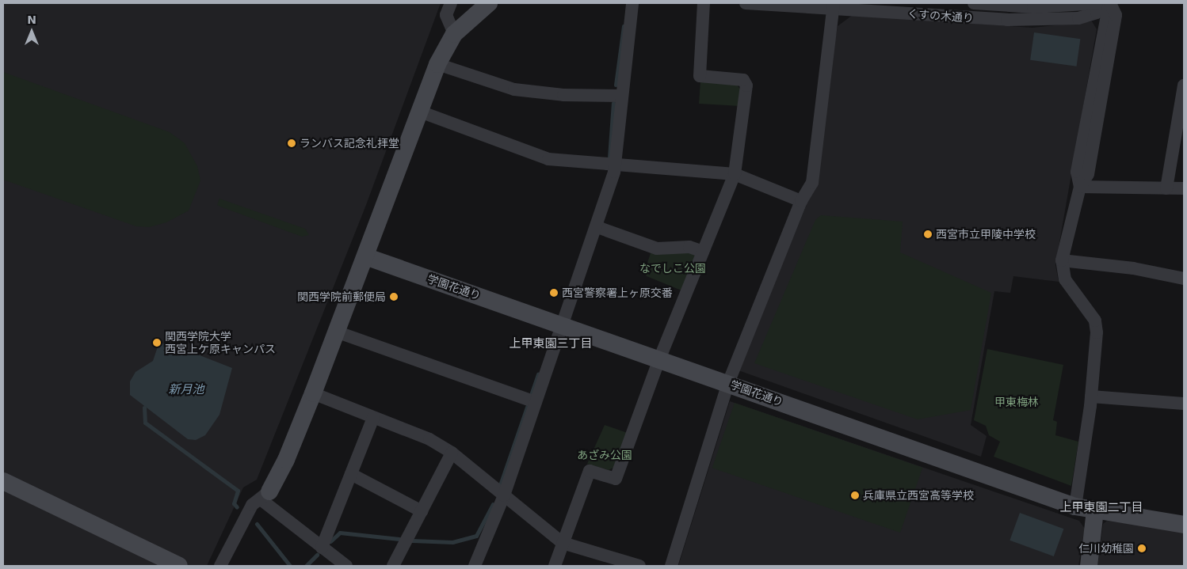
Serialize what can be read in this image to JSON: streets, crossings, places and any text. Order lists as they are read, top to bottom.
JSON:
{
  "streets": {
    "street": ["くすの木通り", "学園花通り"]
  },
  "districts": ["上甲東園三丁目", "上甲東園二丁目"],
  "water": ["新月池"],
  "parks": ["なでしこ公園", "甲東梅林", "あざみ公園"],
  "places": [
    "ランバス記念礼拝堂",
    "西宮市立甲陵中学校",
    "西宮警察署上ヶ原交番",
    "関西学院前郵便局",
    "関西学院大学 西宮上ケ原キャンパス",
    "兵庫県立西宮高等学校",
    "仁川幼稚園"
  ],
  "north": "top"
}
